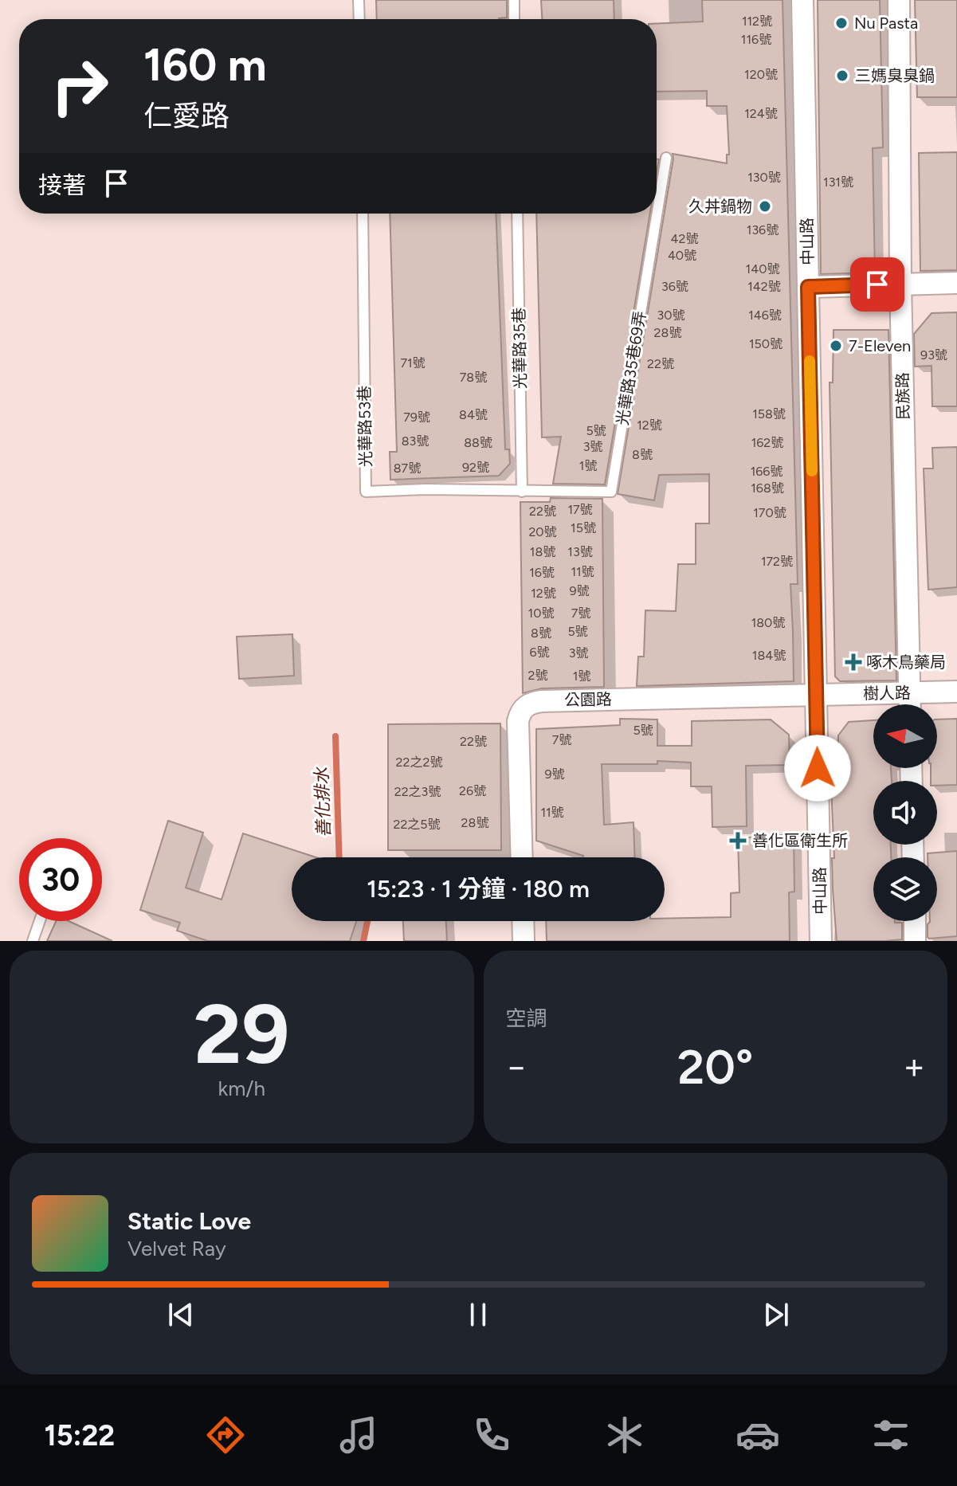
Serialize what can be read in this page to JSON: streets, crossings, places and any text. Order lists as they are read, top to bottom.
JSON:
{
  "streets": {
    "street": [
      "中山路",
      "民族路",
      "樹人路",
      "公園路"
    ],
    "lane": ["光華路35巷", "光華路35巷69弄", "光華路53巷"]
  },
  "crossings": [
    ["中山路", "樹人路"],
    ["中山路", "公園路"],
    ["光華路35巷", "光華路35巷69弄"],
    ["光華路35巷", "光華路53巷"],
    ["光華路35巷69弄", "光華路53巷"],
    ["民族路", "樹人路"],
    ["樹人路", "公園路"]
  ],
  "water": ["善化排水"],
  "places": {
    "other": [
      "Nu Pasta",
      "三媽臭臭鍋",
      "久丼鍋物",
      "7-Eleven"
    ],
    "health": ["啄木鳥藥局", "善化區衛生所"]
  },
  "house_numbers": [
    "112號",
    "116號",
    "120號",
    "124號",
    "130號",
    "131號",
    "136號",
    "42號",
    "40號",
    "140號",
    "36號",
    "142號",
    "30號",
    "146號",
    "28號",
    "150號",
    "93號",
    "71號",
    "22號",
    "78號",
    "158號",
    "84號",
    "79號",
    "12號",
    "5號",
    "83號",
    "88號",
    "162號",
    "3號",
    "8號",
    "1號",
    "92號",
    "87號",
    "166號",
    "168號",
    "17號",
    "22號",
    "170號",
    "15號",
    "20號",
    "18號",
    "13號",
    "172號",
    "11號",
    "16號",
    "9號",
    "12號",
    "10號",
    "7號",
    "180號",
    "5號",
    "8號",
    "6號",
    "3號",
    "184號",
    "2號",
    "1號",
    "5號",
    "7號",
    "22號",
    "22之2號",
    "9號",
    "26號",
    "22之3號",
    "11號",
    "28號",
    "22之5號"
  ],
  "north": "left",
  "page": {
    "turn": ["160 m", "仁愛路"],
    "then": "接著",
    "limit": "30",
    "trip": "15:23 · 1 分鐘 · 180 m",
    "tile": [
      ["29", "km/h"],
      "空調"
    ],
    "heat": ["−", "20°", "+"],
    "song": ["Static Love", "Velvet Ray"],
    "tabs": "15:22"
  }
}
